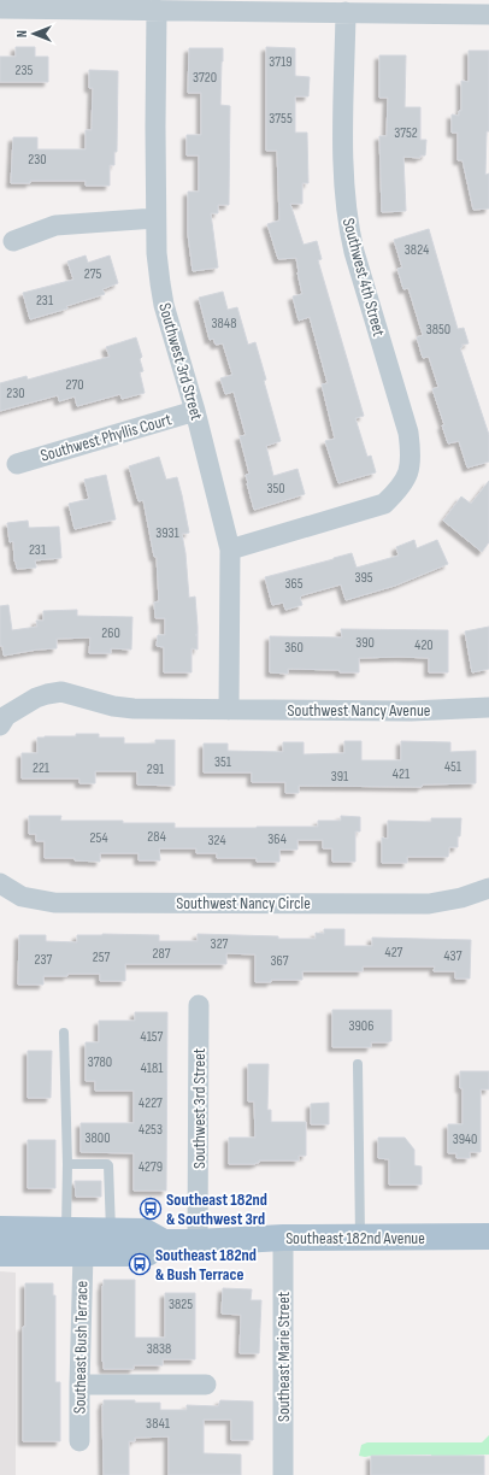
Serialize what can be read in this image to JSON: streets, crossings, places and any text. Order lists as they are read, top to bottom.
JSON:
{
  "streets": {
    "main road": ["Southeast 182nd Avenue"],
    "street": [
      "Southwest 4th Street",
      "Southwest 3rd Street",
      "Southwest Phyllis Court",
      "Southwest Nancy Avenue",
      "Southwest Nancy Circle",
      "Southeast Bush Terrace",
      "Southeast Marie Street"
    ]
  },
  "crossings": [
    ["Southwest 4th Street", "Southwest 3rd Street"],
    ["Southwest 3rd Street", "Southwest Phyllis Court"],
    ["Southwest 3rd Street", "Southwest Nancy Avenue"],
    ["Southwest 3rd Street", "Southeast 182nd Avenue"],
    ["Southeast 182nd Avenue", "Southeast Bush Terrace"],
    ["Southeast 182nd Avenue", "Southeast Marie Street"]
  ],
  "places": {
    "bus stop": ["Southeast 182nd & Southwest 3rd", "Southeast 182nd & Bush Terrace"]
  },
  "house_numbers": [
    "3719",
    "235",
    "3720",
    "3755",
    "3752",
    "230",
    "3824",
    "275",
    "231",
    "3848",
    "3850",
    "270",
    "230",
    "350",
    "3931",
    "231",
    "395",
    "365",
    "260",
    "390",
    "420",
    "360",
    "351",
    "451",
    "221",
    "291",
    "421",
    "391",
    "284",
    "254",
    "364",
    "324",
    "327",
    "427",
    "287",
    "437",
    "257",
    "237",
    "367",
    "3906",
    "4157",
    "3780",
    "4181",
    "4227",
    "4253",
    "3800",
    "3940",
    "4279",
    "3825",
    "3838",
    "3841"
  ],
  "north": "left"
}
